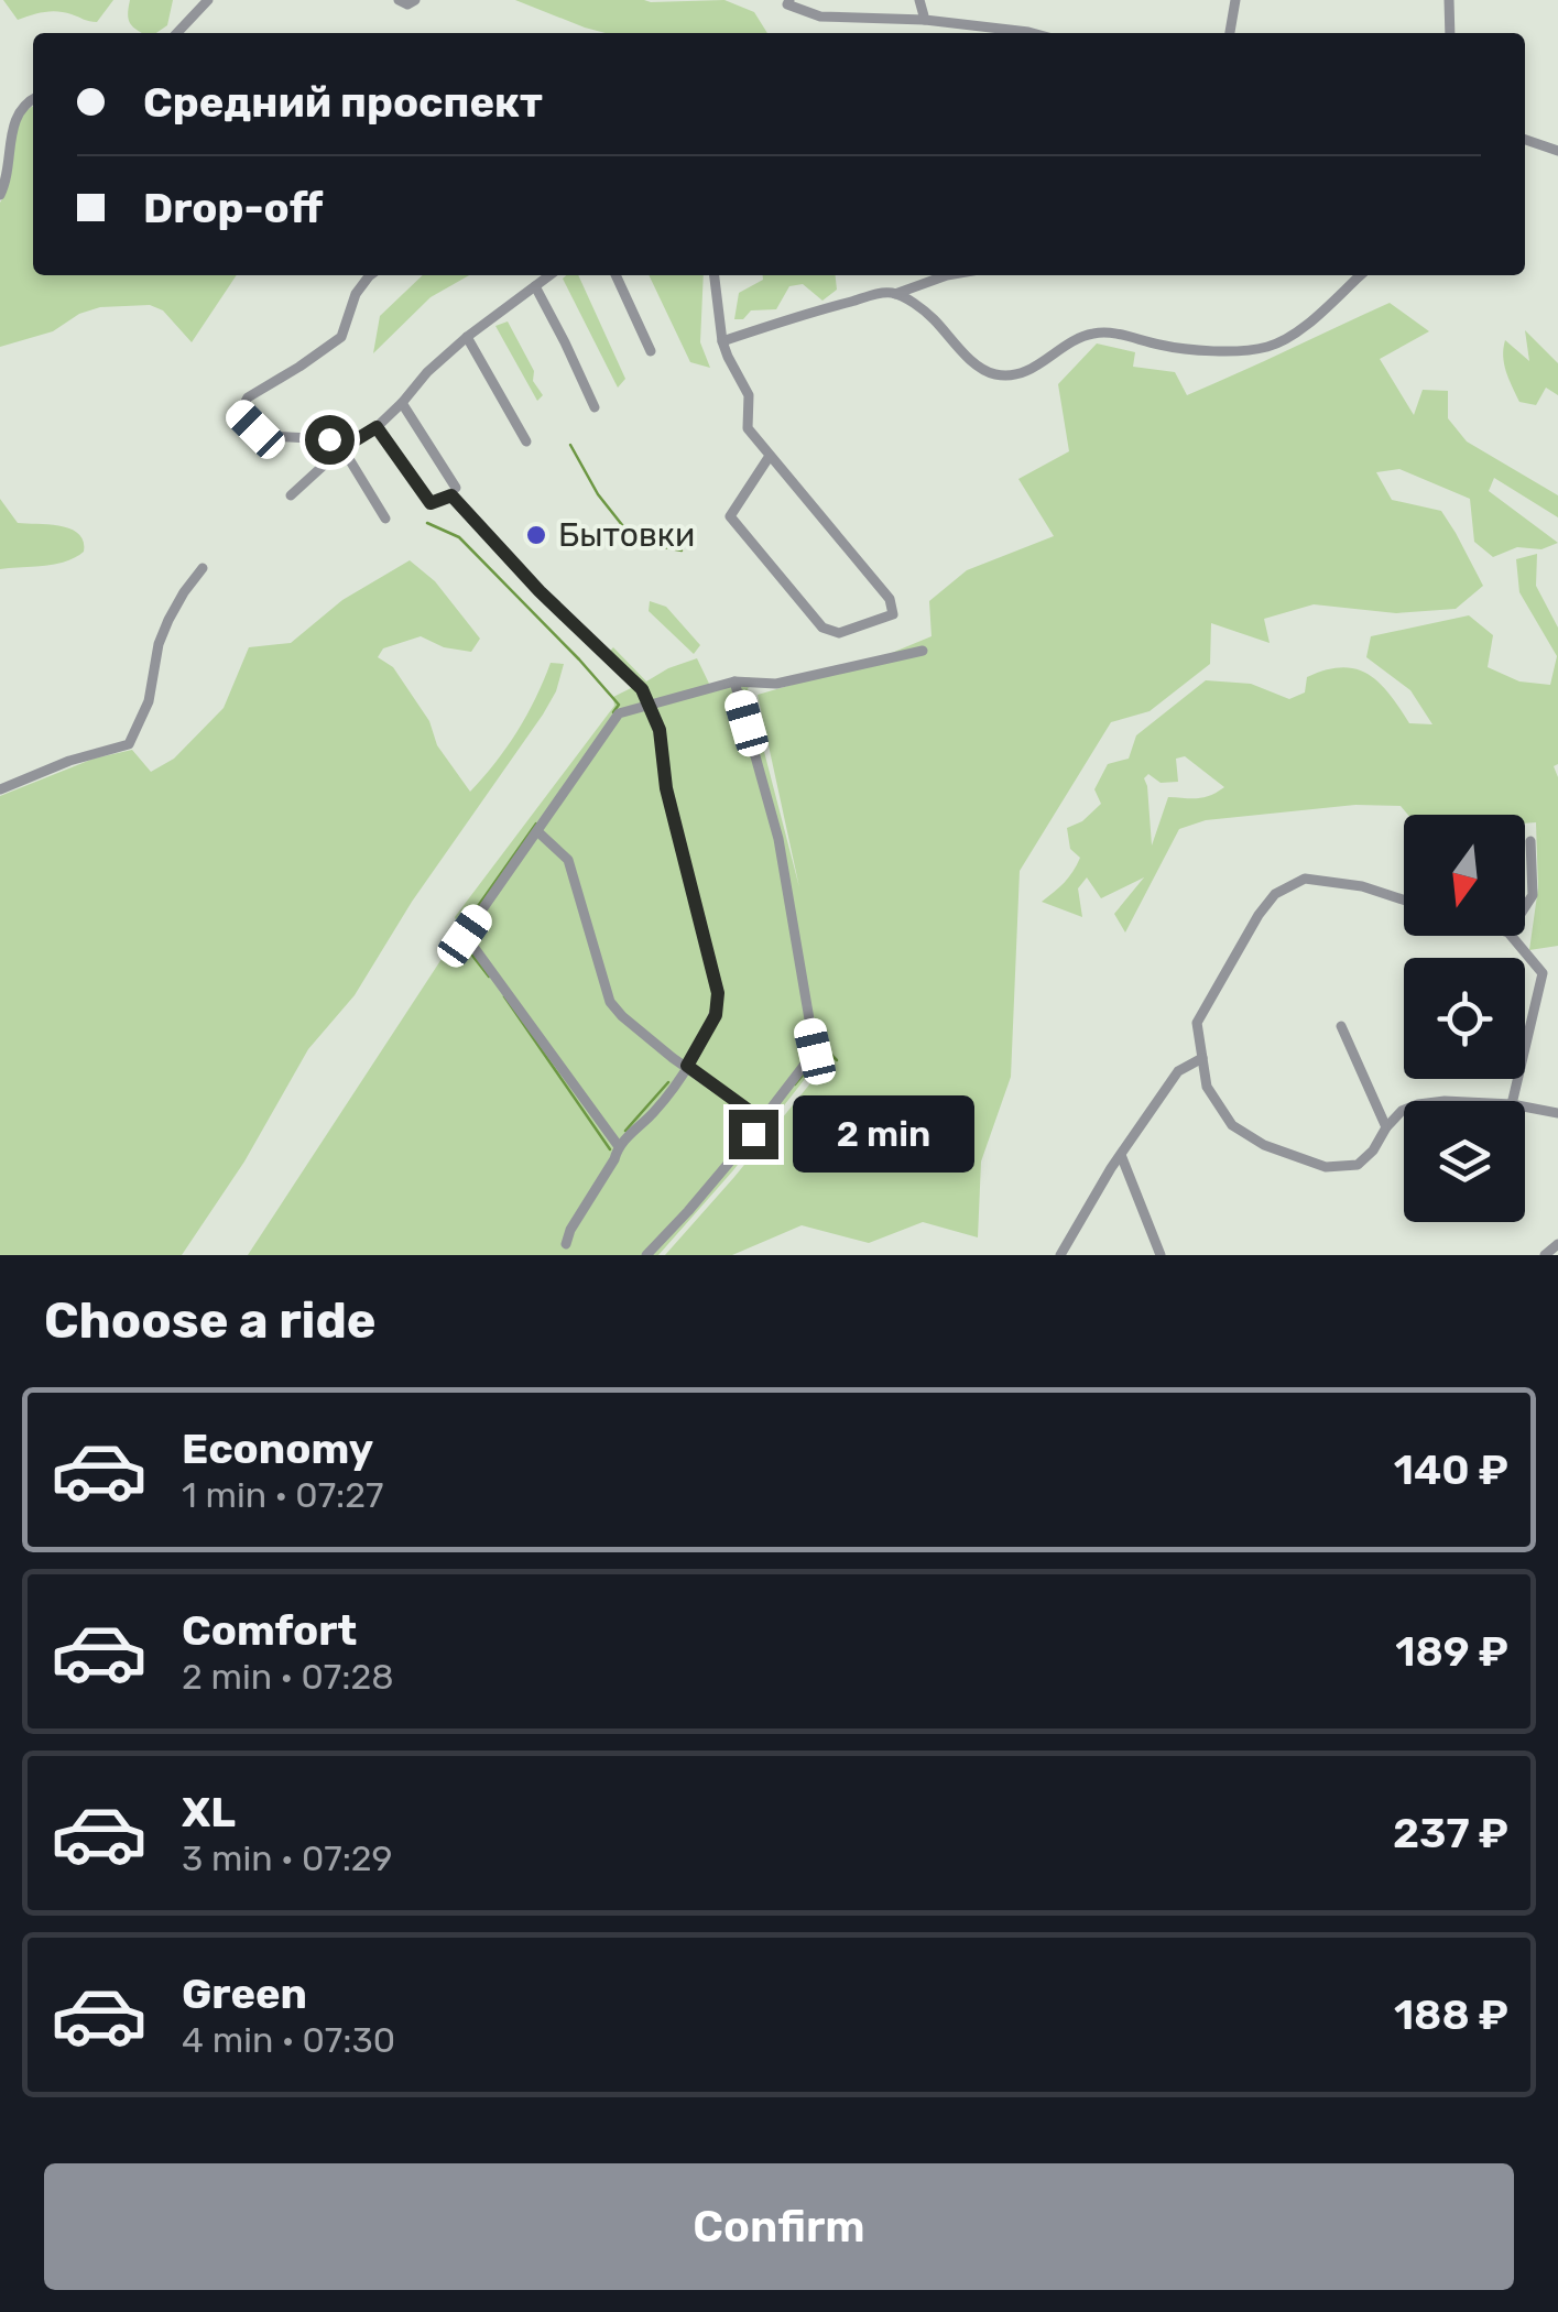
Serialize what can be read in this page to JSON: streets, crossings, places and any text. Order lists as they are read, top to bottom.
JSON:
{
  "places": ["Бытовки"],
  "north": "bottom",
  "page": {
    "banner": ["Средний проспект", "Drop-off"],
    "bubble": "2 min",
    "heading": "Choose a ride",
    "list": [
      {
        "name": "Economy",
        "note": "1 min · 07:27",
        "value": "140 ₽"
      },
      {
        "name": "Comfort",
        "note": "2 min · 07:28",
        "value": "189 ₽"
      },
      {
        "name": "XL",
        "note": "3 min · 07:29",
        "value": "237 ₽"
      },
      {
        "name": "Green",
        "note": "4 min · 07:30",
        "value": "188 ₽"
      }
    ],
    "buttons": "Confirm"
  }
}
